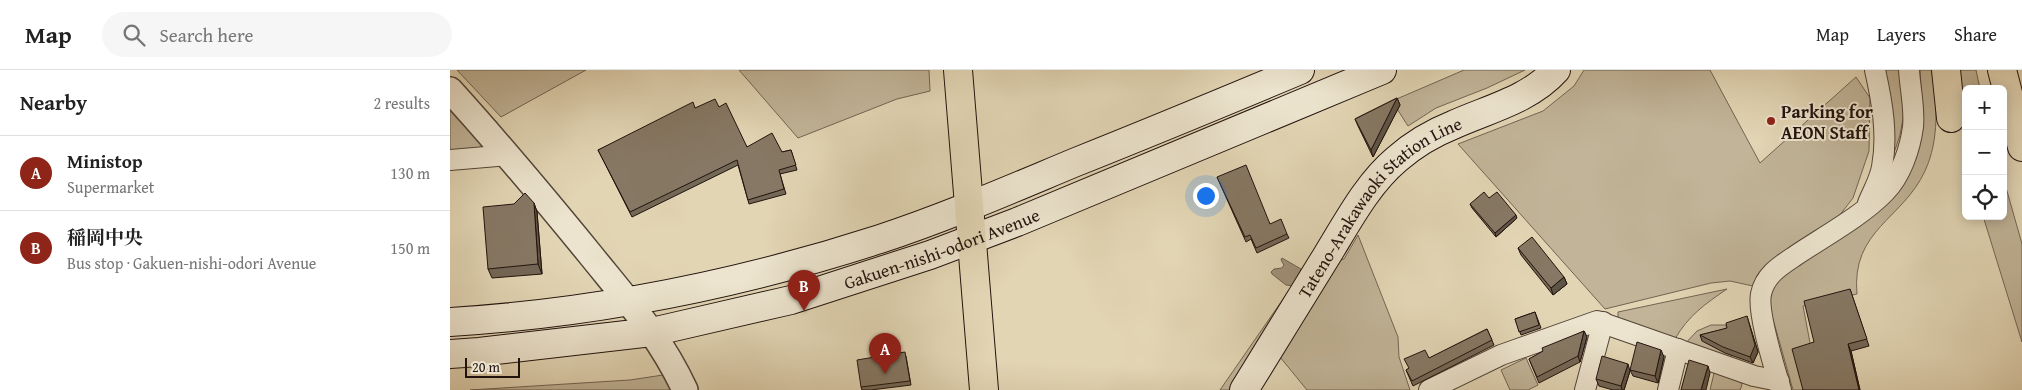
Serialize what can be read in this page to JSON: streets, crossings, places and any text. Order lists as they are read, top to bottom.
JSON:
{
  "streets": {
    "main road": ["Tateno-Arakawaoki Station Line", "Gakuen-nishi-odori Avenue"]
  },
  "places": ["Parking for AEON Staff"],
  "scale_bar": "20 m",
  "page": {
    "header": "Map",
    "search": "Search here",
    "nav": ["Map", "Layers", "Share"],
    "heading": ["Nearby", "2 results"],
    "map_buttons": ["+", "−"],
    "list": [
      {
        "mark": "A",
        "name": "Ministop",
        "note": "Supermarket",
        "value": "130 m"
      },
      {
        "mark": "B",
        "name": "稲岡中央",
        "note": "Bus stop · Gakuen-nishi-odori Avenue",
        "value": "150 m"
      }
    ],
    "pins": ["B", "A"],
    "scale": "20 m"
  }
}
